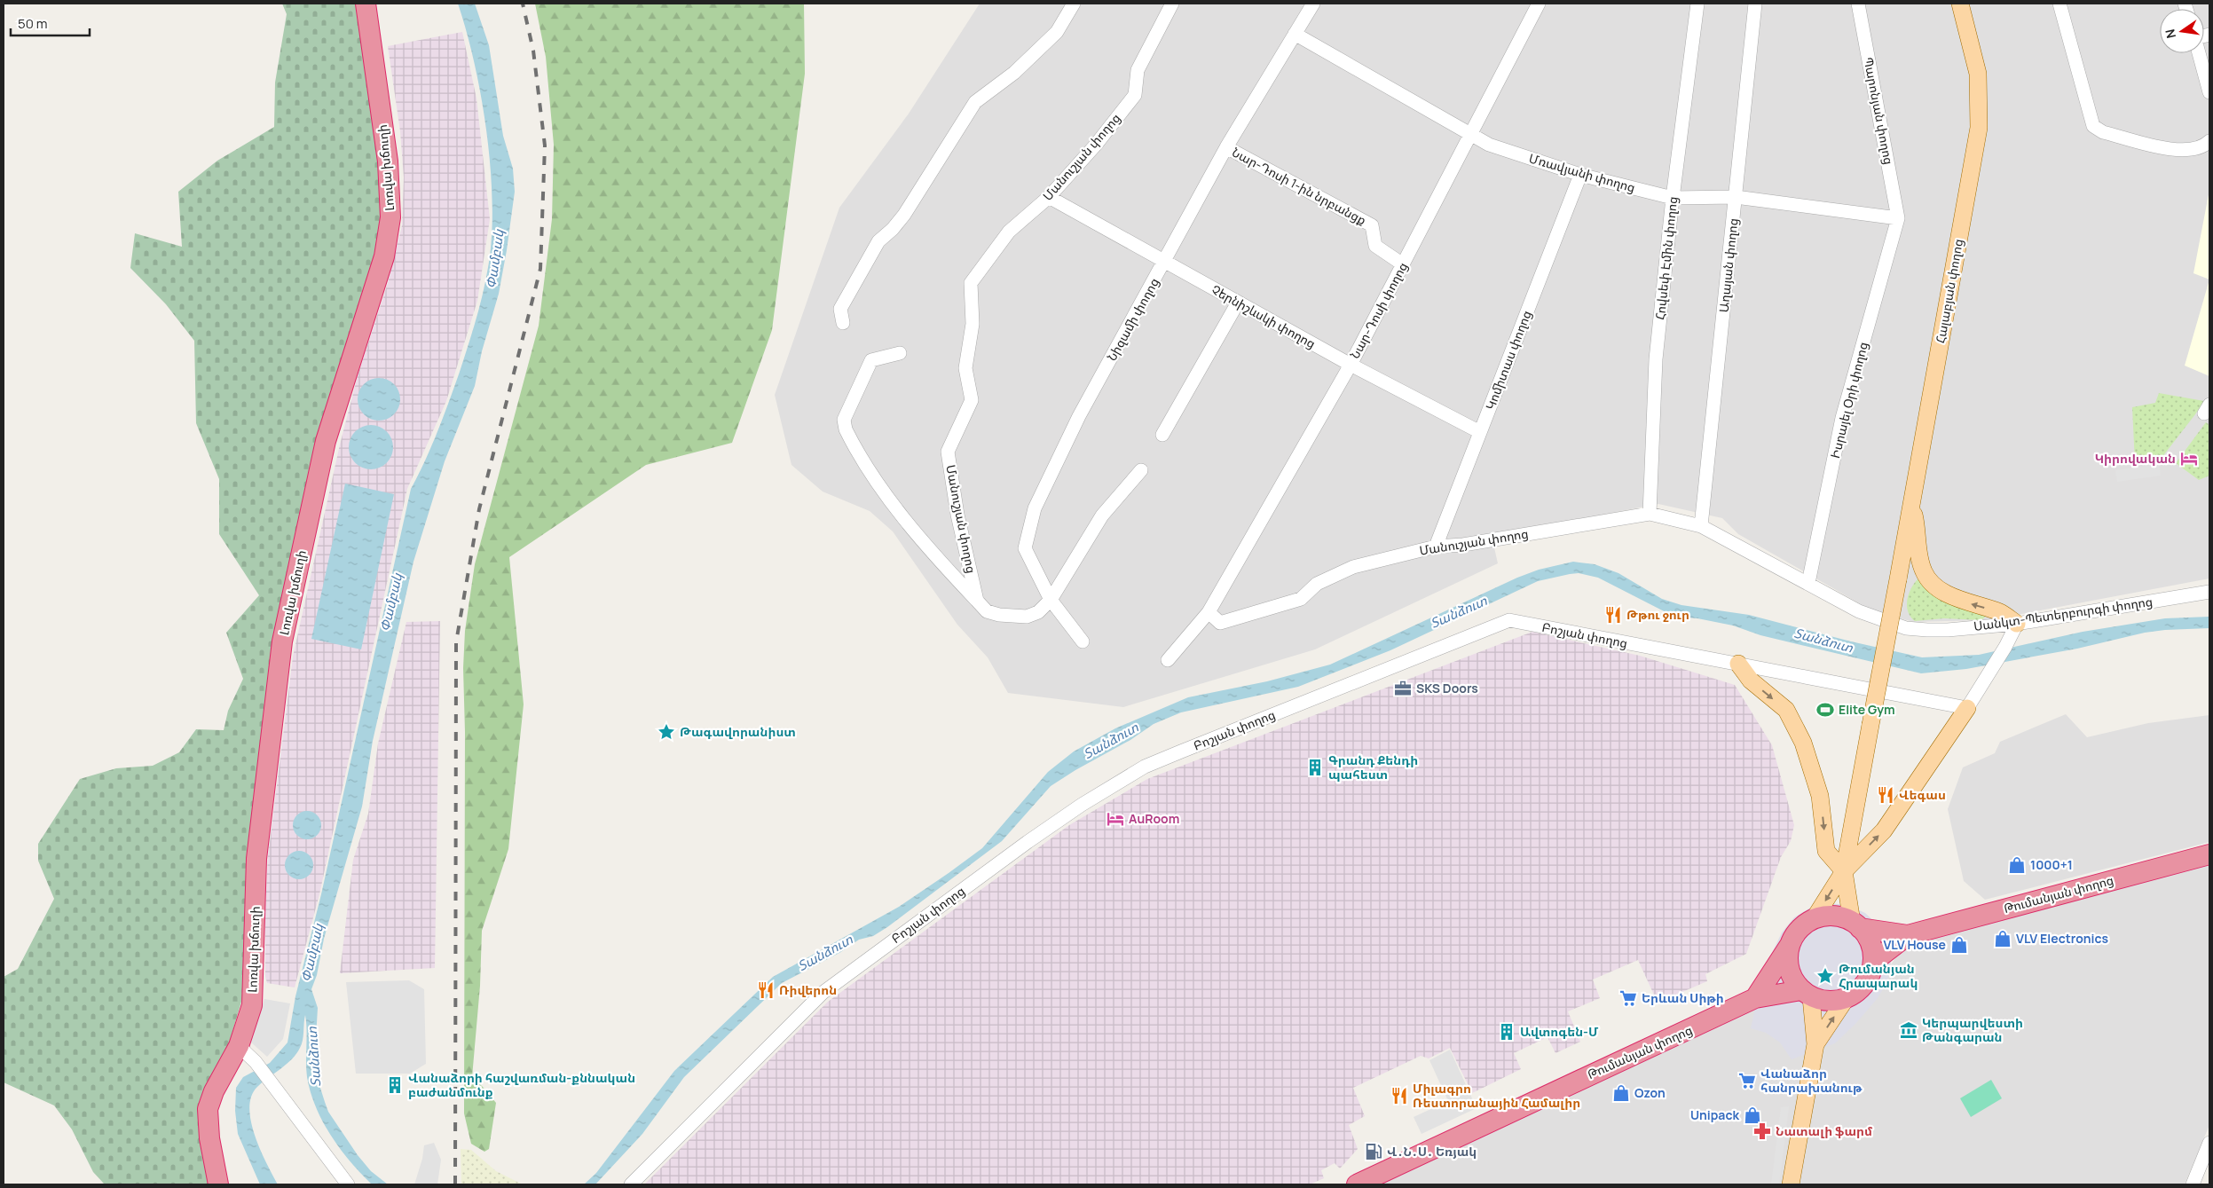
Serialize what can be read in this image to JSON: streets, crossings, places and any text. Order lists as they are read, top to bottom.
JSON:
{
  "streets": {
    "highway": ["Լոռվա խճուղի", "Թումանյան փողոց"],
    "main road": ["Հալաբյան փողոց"],
    "street": [
      "Պարոնյան փողոց",
      "Մանուշյան փողոց",
      "Մռավյանի փողոց",
      "Նար-Դոսի 1-ին նրբանցք",
      "Հովսեփ Էմին փողոց",
      "Աղայան փողոց",
      "Նար-Դոսի փողոց",
      "Չերնիշևսկի փողոց",
      "Նիզամի փողոց",
      "Կոմիտաս փողոց",
      "Իսրայել Օրի փողոց",
      "Սանկտ-Պետերբուրգի փողոց",
      "Բոշյան փողոց"
    ]
  },
  "crossings": [
    ["Պարոնյան փողոց", "Մռավյանի փողոց"],
    ["Պարոնյան փողոց", "Իսրայել Օրի փողոց"],
    ["Մանուշյան փողոց", "Հովսեփ Էմին փողոց"],
    ["Մանուշյան փողոց", "Աղայան փողոց"],
    ["Մանուշյան փողոց", "Նար-Դոսի փողոց"],
    ["Մանուշյան փողոց", "Չերնիշևսկի փողոց"],
    ["Մանուշյան փողոց", "Կոմիտաս փողոց"],
    ["Մանուշյան փողոց", "Սանկտ-Պետերբուրգի փողոց"],
    ["Մռավյանի փողոց", "Հովսեփ Էմին փողոց"],
    ["Մռավյանի փողոց", "Աղայան փողոց"],
    ["Մռավյանի փողոց", "Նար-Դոսի փողոց"],
    ["Մռավյանի փողոց", "Նիզամի փողոց"],
    ["Մռավյանի փողոց", "Կոմիտաս փողոց"],
    ["Մռավյանի փողոց", "Իսրայել Օրի փողոց"],
    ["Նար-Դոսի 1-ին նրբանցք", "Նար-Դոսի փողոց"],
    ["Նար-Դոսի 1-ին նրբանցք", "Նիզամի փողոց"],
    ["Աղայան փողոց", "Սանկտ-Պետերբուրգի փողոց"],
    ["Նար-Դոսի փողոց", "Չերնիշևսկի փողոց"],
    ["Չերնիշևսկի փողոց", "Նիզամի փողոց"],
    ["Չերնիշևսկի փողոց", "Կոմիտաս փողոց"],
    ["Իսրայել Օրի փողոց", "Սանկտ-Պետերբուրգի փողոց"]
  ],
  "water": ["Փամբակ", "Տանձուտ"],
  "places": {
    "hotel": ["Կիրովական", "AuRoom"],
    "restaurant": [
      "Թթու ջուր",
      "Վեգաս",
      "Ռիվերոն",
      "Միլագրո Ռեստորանային Համալիր"
    ],
    "office": ["SKS Doors"],
    "sports": ["Elite Gym"],
    "place": ["Թագավորանիստ", "Թումանյան Հրապարակ"],
    "building": ["Գրանդ Քենդի պահեստ", "Ավտոգեն-Մ", "Վանաձորի հաշվառման-քննական բաժանմունք"],
    "shop": [
      "1000+1",
      "VLV Electronics",
      "VLV House",
      "Ozon",
      "Unipack"
    ],
    "supermarket": ["Երևան Սիթի", "Վանաձոր հանրախանութ"],
    "museum": ["Կերպարվեստի Թանգարան"],
    "pharmacy": ["Նատալի ֆարմ"],
    "fuel station": ["Վ․Ն․Ս․ Եռյակ"]
  },
  "scale_bar": "50 m",
  "north": "left"
}
